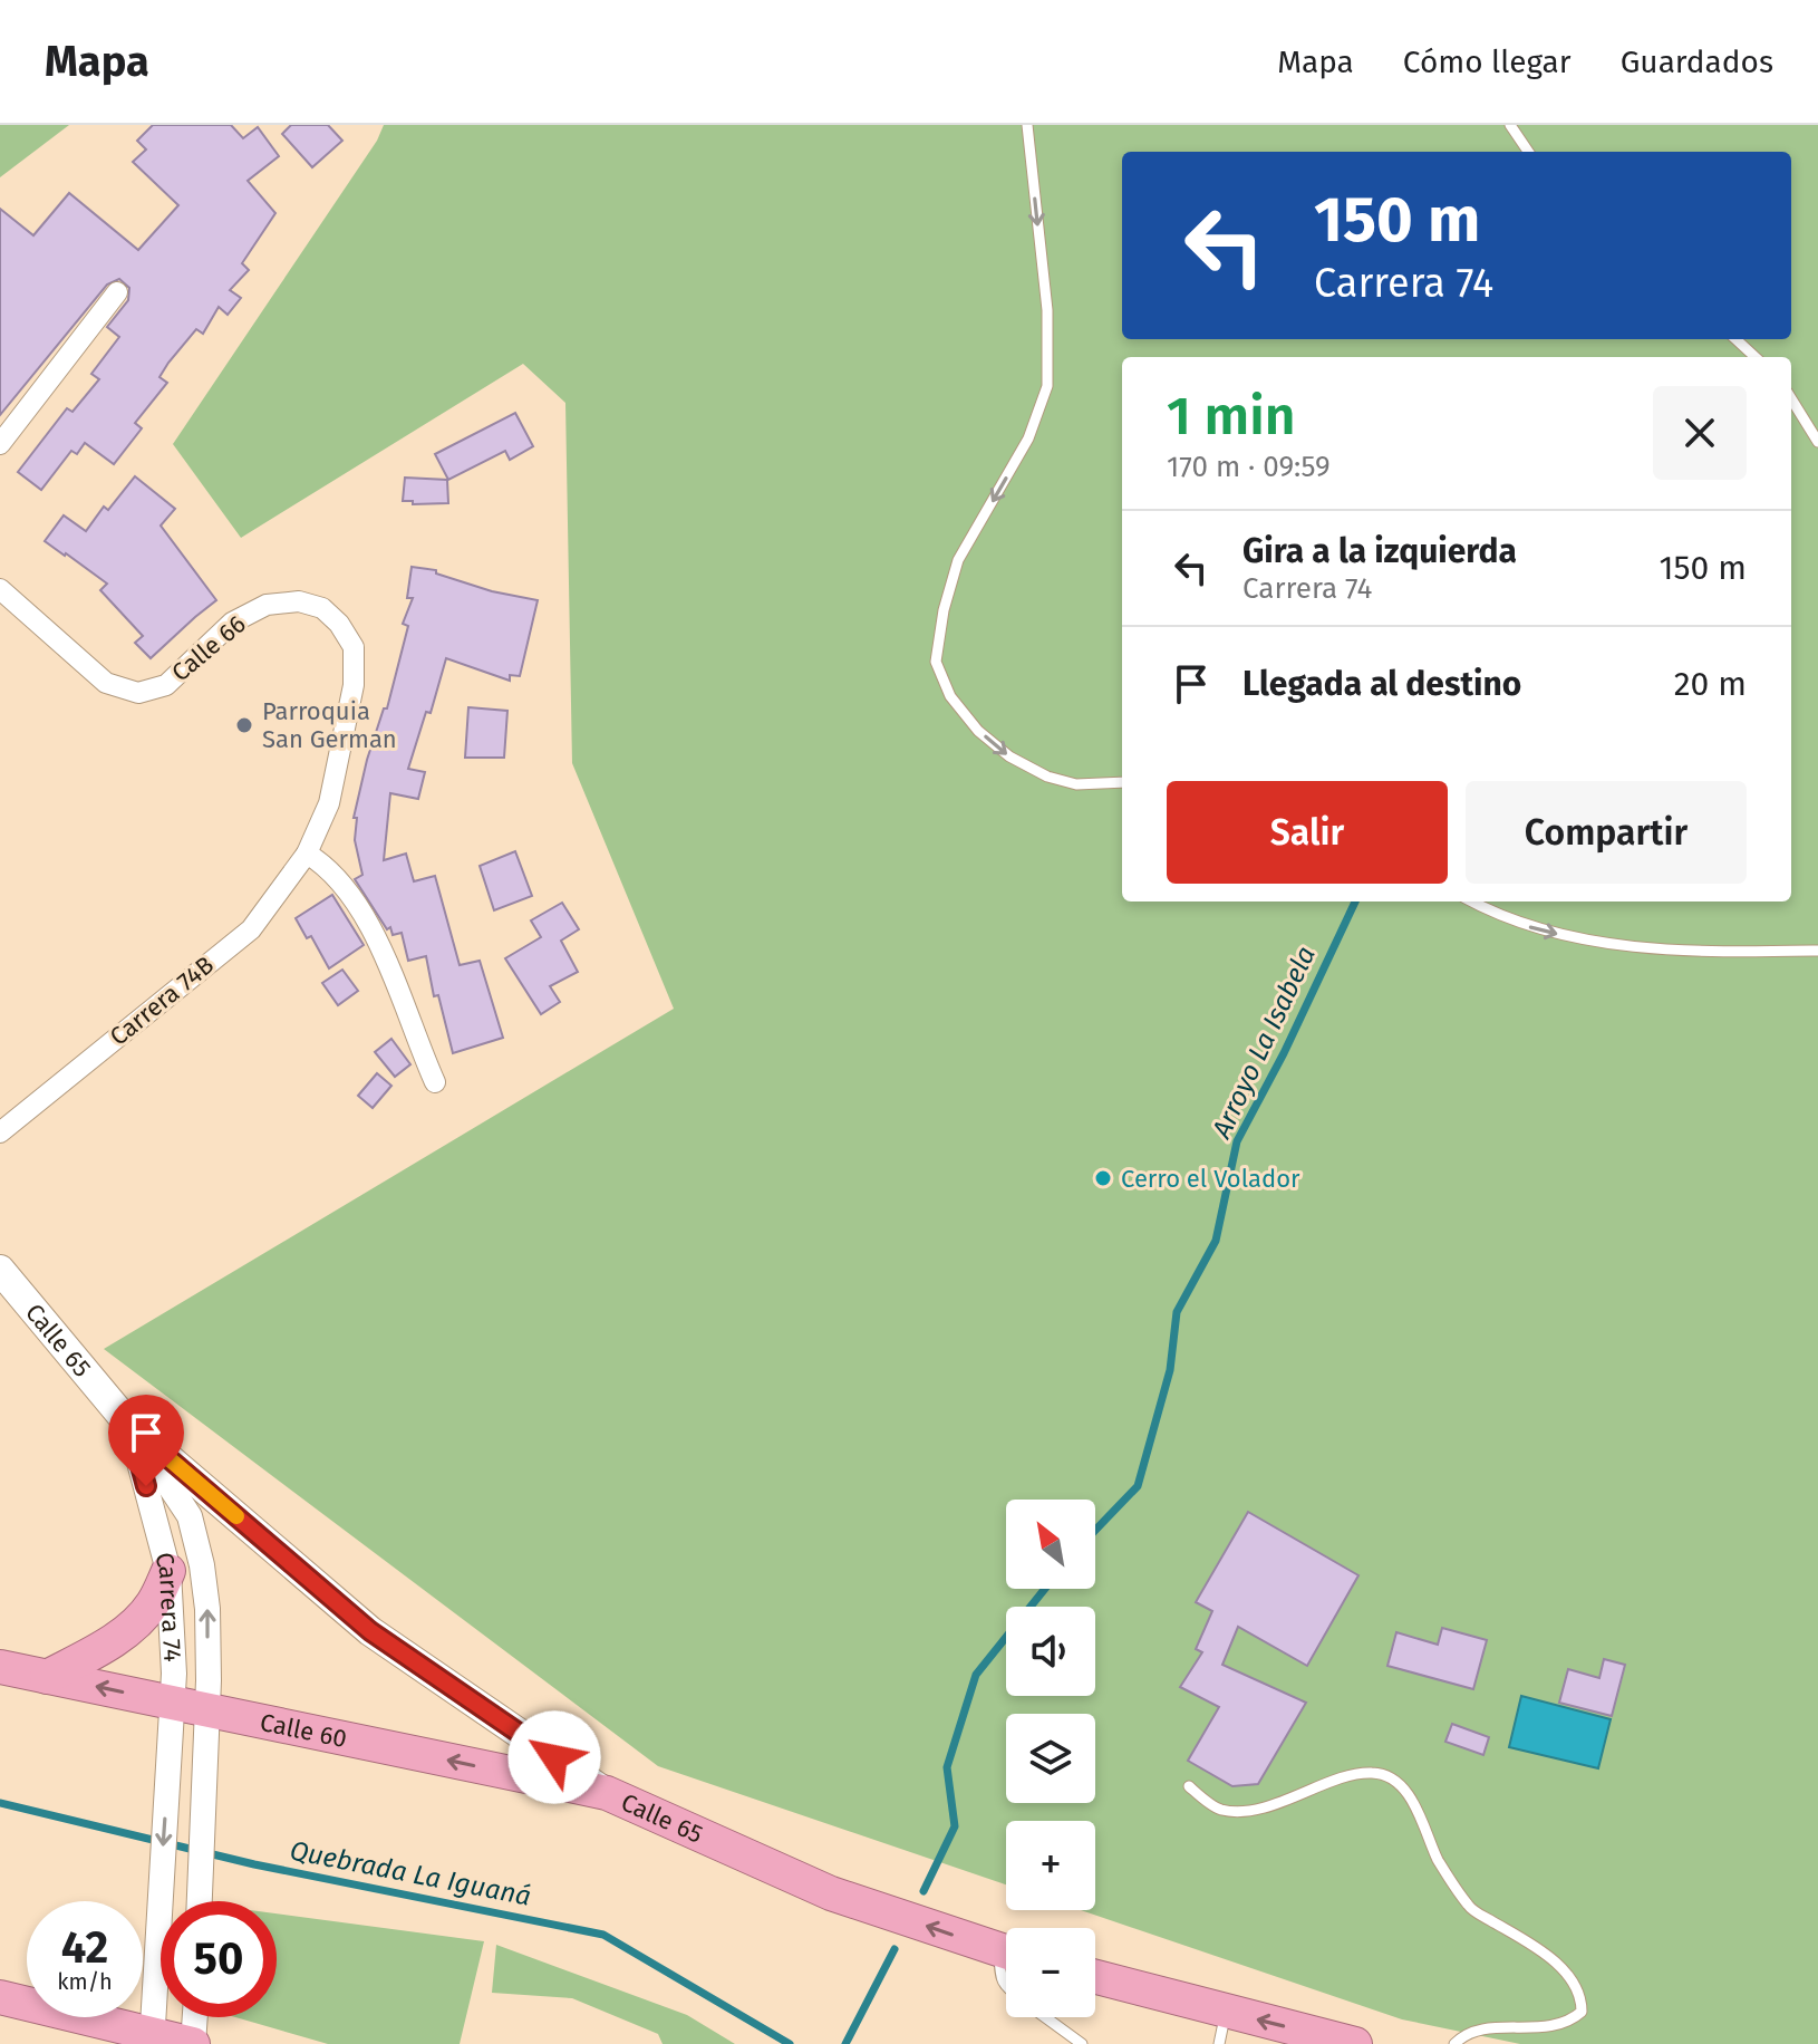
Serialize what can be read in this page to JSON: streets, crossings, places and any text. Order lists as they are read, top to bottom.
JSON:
{
  "streets": {
    "highway": ["Calle 65", "Calle 60"],
    "street": ["Calle 66", "Carrera 74B", "Carrera 74"]
  },
  "crossings": [
    ["Calle 66", "Carrera 74B"],
    ["Calle 65", "Carrera 74"],
    ["Calle 65", "Calle 60"],
    ["Carrera 74", "Calle 60"]
  ],
  "one_way": ["Calle 60"],
  "water": ["Arroyo La Isabela", "Quebrada La Iguaná"],
  "places": ["Parroquia San German", "Cerro el Volador"],
  "north": "top left",
  "page": {
    "header": "Mapa",
    "nav": ["Mapa", "Cómo llegar", "Guardados"],
    "turn": ["150 m", "Carrera 74"],
    "heading": ["1 min", "170 m · 09:59"],
    "list": [
      {
        "name": "Gira a la izquierda",
        "note": "Carrera 74",
        "value": "150 m"
      },
      {
        "name": "Llegada al destino",
        "value": "20 m"
      }
    ],
    "buttons": ["Salir", "Compartir"],
    "map_buttons": ["+", "−"],
    "speed": "42 km/h",
    "limit": "50"
  }
}
